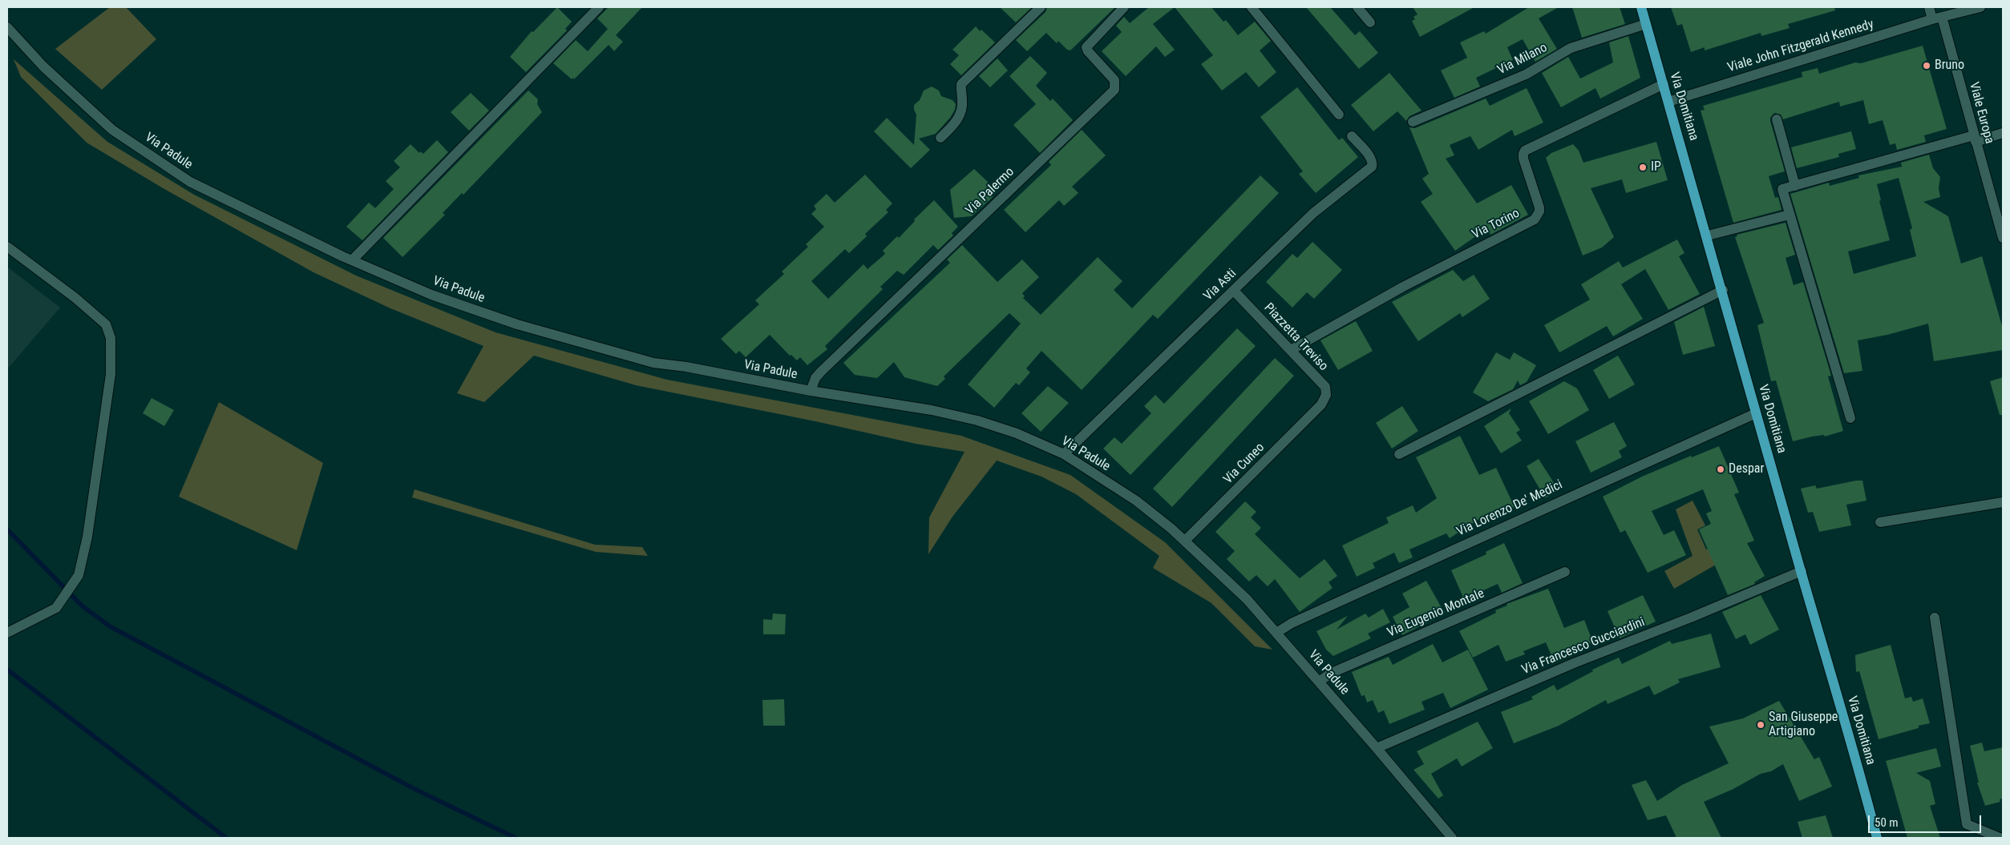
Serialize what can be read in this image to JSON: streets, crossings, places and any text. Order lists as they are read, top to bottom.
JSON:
{
  "streets": {
    "main road": ["Via Domitiana"],
    "street": [
      "Viale John Fitzgerald Kennedy",
      "Via Milano",
      "Viale Europa",
      "Via Padule",
      "Via Palermo",
      "Via Torino",
      "Via Asti",
      "Piazzetta Treviso",
      "Via Cuneo",
      "Via Lorenzo De' Medici",
      "Via Eugenio Montale",
      "Via Francesco Gucciardini"
    ]
  },
  "crossings": [
    ["Viale John Fitzgerald Kennedy", "Via Domitiana"],
    ["Viale John Fitzgerald Kennedy", "Viale Europa"],
    ["Via Milano", "Via Domitiana"],
    ["Via Domitiana", "Via Torino"],
    ["Via Domitiana", "Via Lorenzo De' Medici"],
    ["Via Domitiana", "Via Francesco Gucciardini"],
    ["Via Padule", "Via Palermo"],
    ["Via Padule", "Via Asti"],
    ["Via Padule", "Via Cuneo"],
    ["Via Padule", "Via Lorenzo De' Medici"],
    ["Via Padule", "Via Eugenio Montale"],
    ["Via Padule", "Via Francesco Gucciardini"],
    ["Via Torino", "Piazzetta Treviso"],
    ["Via Asti", "Piazzetta Treviso"],
    ["Piazzetta Treviso", "Via Cuneo"]
  ],
  "places": [
    "Bruno",
    "IP",
    "Despar",
    "San Giuseppe Artigiano"
  ],
  "scale_bar": "50 m"
}
